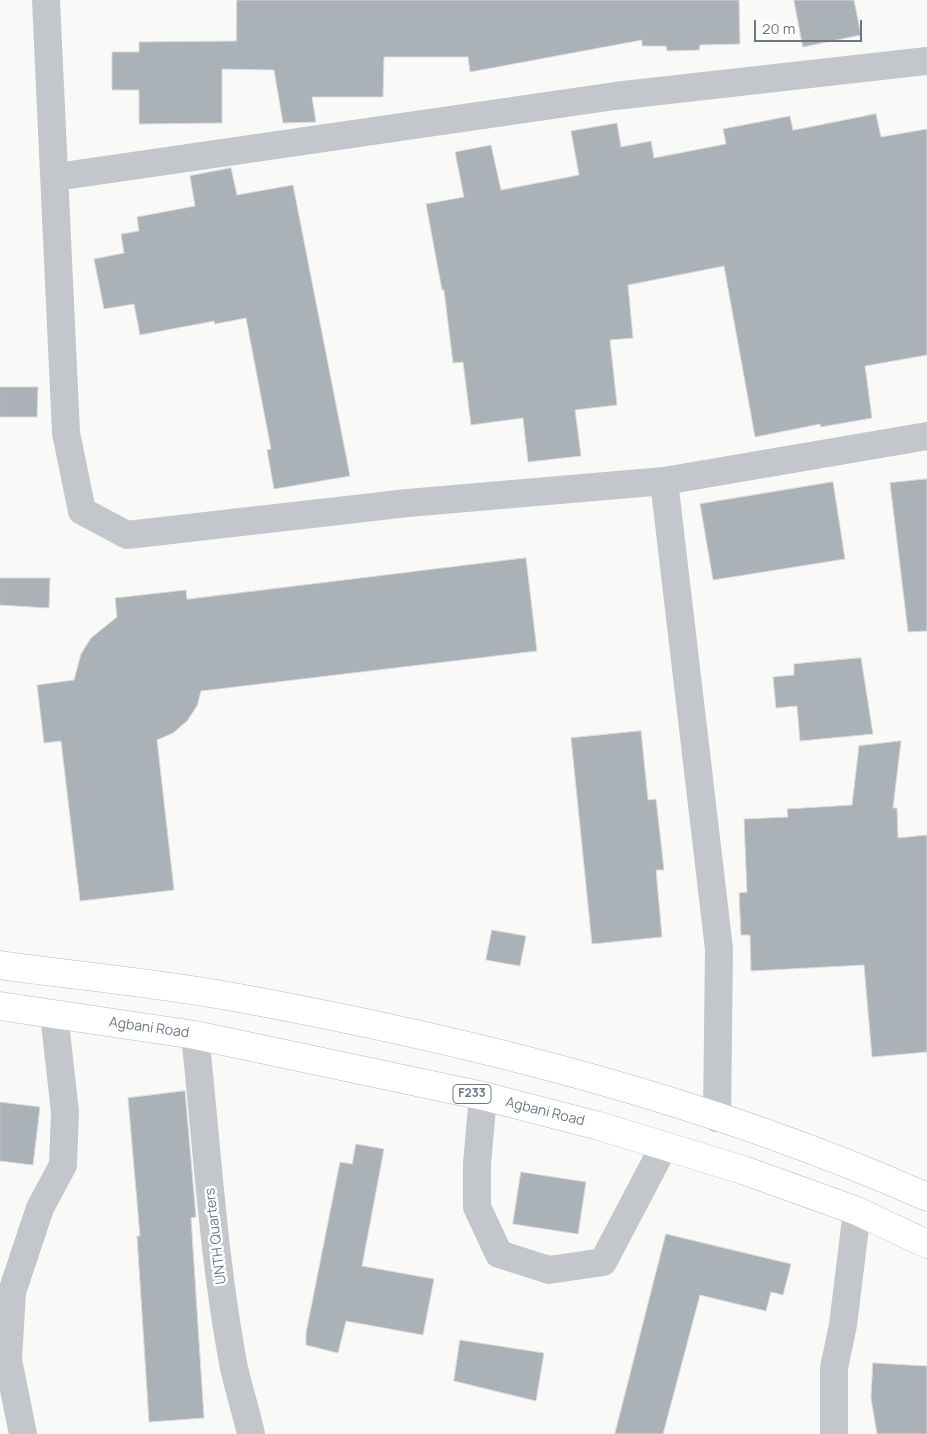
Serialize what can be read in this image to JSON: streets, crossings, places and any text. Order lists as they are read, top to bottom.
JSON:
{
  "streets": {
    "main road": ["Agbani Road", "F233"],
    "street": ["UNTH Quarters"]
  },
  "crossings": [
    ["Agbani Road", "UNTH Quarters"]
  ],
  "scale_bar": "20 m"
}
